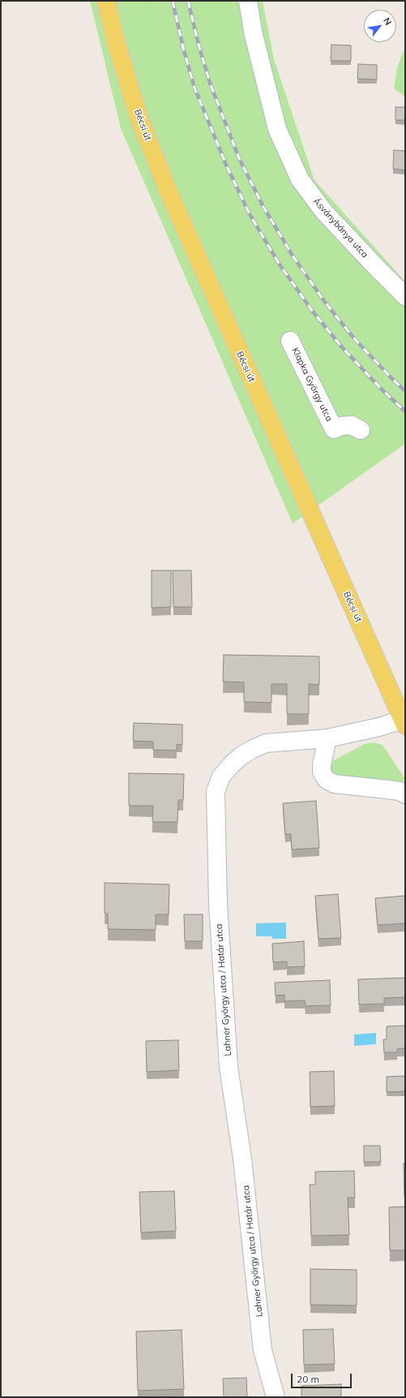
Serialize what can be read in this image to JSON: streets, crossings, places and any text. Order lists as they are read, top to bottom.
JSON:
{
  "streets": {
    "main road": ["Bécsi út"],
    "street": ["Ásványbánya utca", "Klapka György utca", "Lahner György utca / Határ utca"]
  },
  "crossings": [
    ["Bécsi út", "Lahner György utca / Határ utca"]
  ],
  "scale_bar": "20 m",
  "north": "top right"
}
